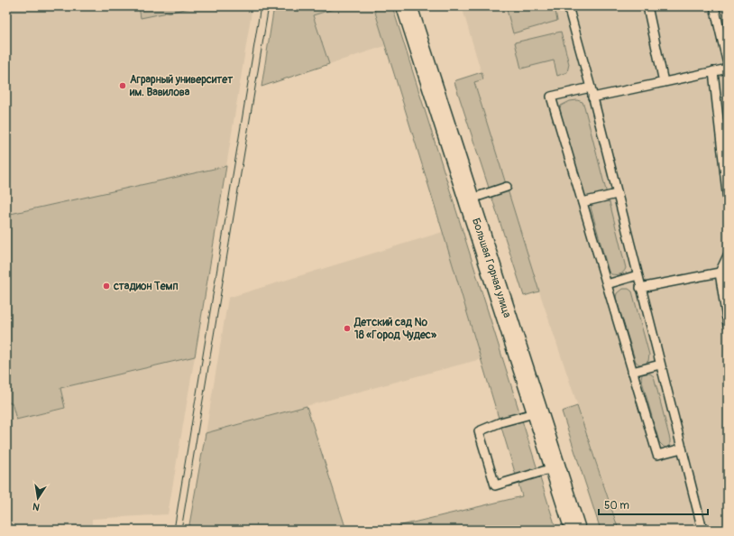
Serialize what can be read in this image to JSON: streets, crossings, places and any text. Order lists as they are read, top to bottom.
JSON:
{
  "streets": {
    "main road": ["Большая Горная улица"]
  },
  "places": ["Аграрный университет им. Вавилова", "стадион Темп", "Детский сад № 18 «Город Чудес»"],
  "scale_bar": "50 m",
  "north": "bottom"
}
